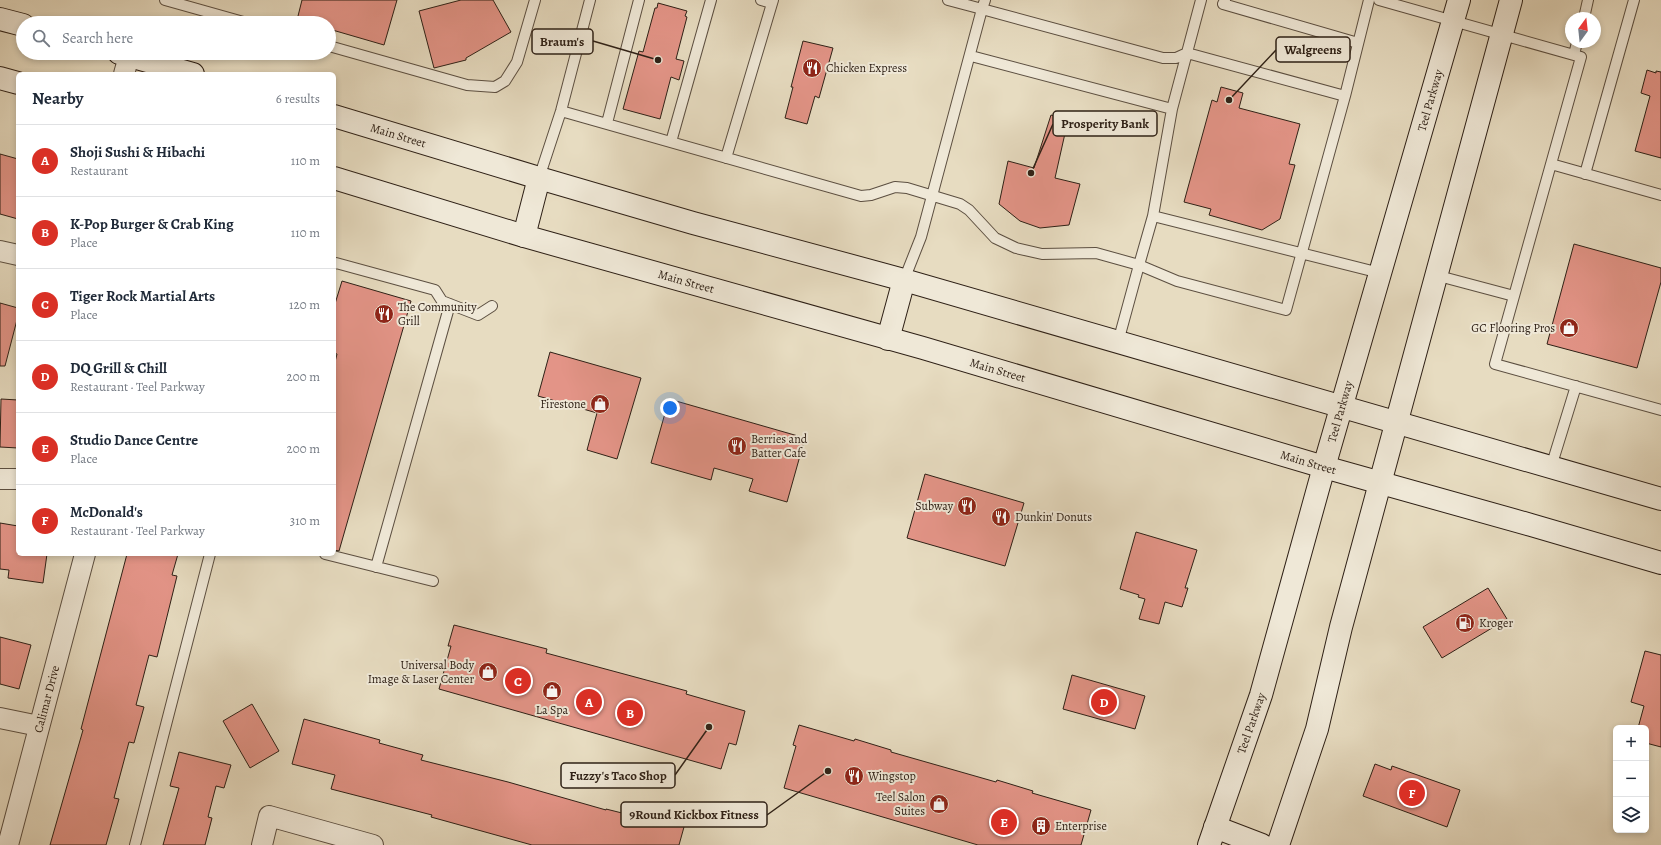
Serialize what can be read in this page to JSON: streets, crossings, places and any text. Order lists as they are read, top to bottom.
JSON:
{
  "streets": {
    "main road": ["Teel Parkway", "Main Street"],
    "street": ["Calimar Drive"]
  },
  "crossings": [
    ["Teel Parkway", "Main Street"]
  ],
  "places": {
    "other": [
      "Braum's",
      "Walgreens",
      "Prosperity Bank",
      "Fuzzy's Taco Shop",
      "9Round Kickbox Fitness"
    ],
    "restaurant": [
      "Chicken Express",
      "The Community Grill",
      "Berries and Batter Cafe",
      "Subway",
      "Dunkin' Donuts",
      "Wingstop"
    ],
    "shop": [
      "GC Flooring Pros",
      "Firestone",
      "Universal Body Image & Laser Center",
      "La Spa",
      "Teel Salon Suites"
    ],
    "fuel station": ["Kroger"],
    "building": ["Enterprise"]
  },
  "north": "top",
  "page": {
    "search": "Search here",
    "heading": ["Nearby", "6 results"],
    "list": [
      {
        "mark": "A",
        "name": "Shoji Sushi & Hibachi",
        "note": "Restaurant",
        "value": "110 m"
      },
      {
        "mark": "B",
        "name": "K-Pop Burger & Crab King",
        "note": "Place",
        "value": "110 m"
      },
      {
        "mark": "C",
        "name": "Tiger Rock Martial Arts",
        "note": "Place",
        "value": "120 m"
      },
      {
        "mark": "D",
        "name": "DQ Grill & Chill",
        "note": "Restaurant · Teel Parkway",
        "value": "200 m"
      },
      {
        "mark": "E",
        "name": "Studio Dance Centre",
        "note": "Place",
        "value": "200 m"
      },
      {
        "mark": "F",
        "name": "McDonald's",
        "note": "Restaurant · Teel Parkway",
        "value": "310 m"
      }
    ],
    "pins": [
      "C",
      "A",
      "D",
      "B",
      "F",
      "E"
    ],
    "map_buttons": ["+", "−"]
  }
}
